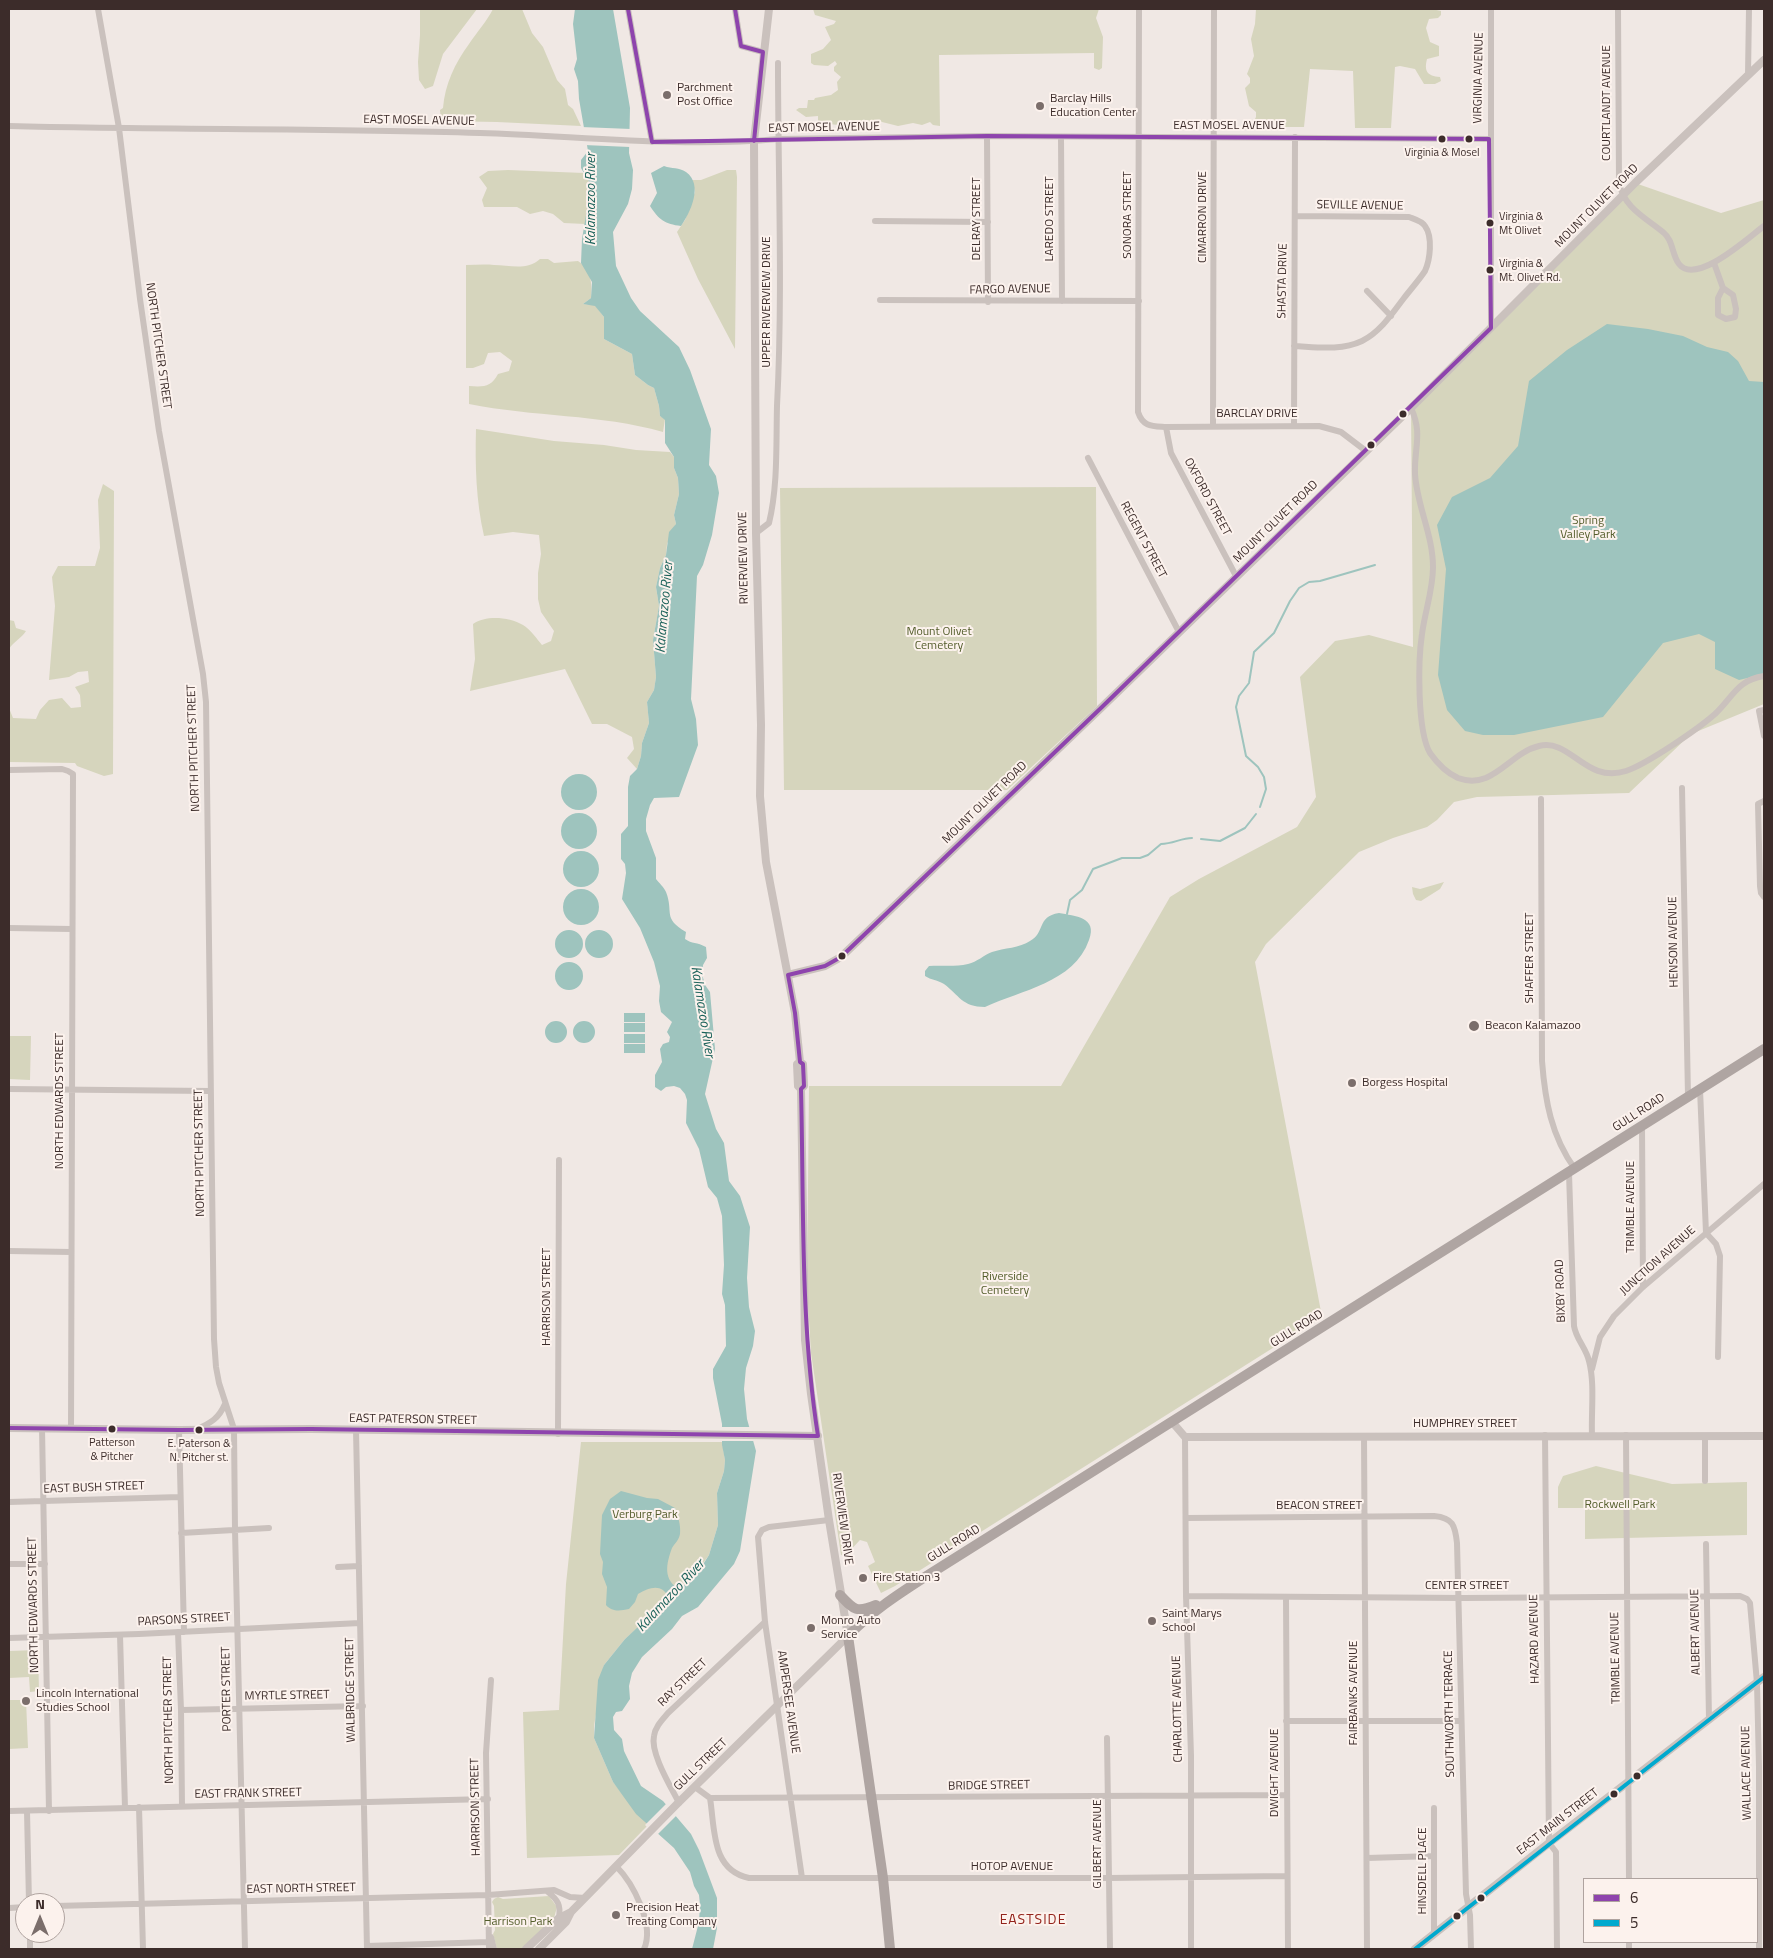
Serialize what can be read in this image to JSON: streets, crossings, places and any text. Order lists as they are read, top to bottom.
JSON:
{
  "streets": {
    "main road": ["RIVERVIEW DRIVE", "GULL ROAD"],
    "street": [
      "VIRGINIA AVENUE",
      "COURTLANDT AVENUE",
      "EAST MOSEL AVENUE",
      "SEVILLE AVENUE",
      "MOUNT OLIVET ROAD",
      "SONORA STREET",
      "CIMARRON DRIVE",
      "DELRAY STREET",
      "LAREDO STREET",
      "SHASTA DRIVE",
      "FARGO AVENUE",
      "UPPER RIVERVIEW DRIVE",
      "NORTH PITCHER STREET",
      "BARCLAY DRIVE",
      "OXFORD STREET",
      "REGENT STREET",
      "HENSON AVENUE",
      "SHAFFER STREET",
      "NORTH EDWARDS STREET",
      "TRIMBLE AVENUE",
      "JUNCTION AVENUE",
      "BIXBY ROAD",
      "HARRISON STREET",
      "EAST PATERSON STREET",
      "HUMPHREY STREET",
      "EAST BUSH STREET",
      "BEACON STREET",
      "CENTER STREET",
      "PARSONS STREET",
      "ALBERT AVENUE",
      "HAZARD AVENUE",
      "RAY STREET",
      "PORTER STREET",
      "WALBRIDGE STREET",
      "FAIRBANKS AVENUE",
      "MYRTLE STREET",
      "AMPERSEE AVENUE",
      "CHARLOTTE AVENUE",
      "SOUTHWORTH TERRACE",
      "GULL STREET",
      "DWIGHT AVENUE",
      "WALLACE AVENUE",
      "BRIDGE STREET",
      "EAST FRANK STREET",
      "EAST MAIN STREET",
      "GILBERT AVENUE",
      "HOTOP AVENUE",
      "HINSDELL PLACE",
      "EAST NORTH STREET"
    ]
  },
  "crossings": [
    ["VIRGINIA AVENUE", "EAST MOSEL AVENUE"],
    ["VIRGINIA AVENUE", "MOUNT OLIVET ROAD"],
    ["COURTLANDT AVENUE", "MOUNT OLIVET ROAD"],
    ["EAST MOSEL AVENUE", "SONORA STREET"],
    ["EAST MOSEL AVENUE", "CIMARRON DRIVE"],
    ["EAST MOSEL AVENUE", "DELRAY STREET"],
    ["EAST MOSEL AVENUE", "LAREDO STREET"],
    ["EAST MOSEL AVENUE", "SHASTA DRIVE"],
    ["EAST MOSEL AVENUE", "UPPER RIVERVIEW DRIVE"],
    ["EAST MOSEL AVENUE", "NORTH PITCHER STREET"],
    ["EAST MOSEL AVENUE", "RIVERVIEW DRIVE"],
    ["SEVILLE AVENUE", "SHASTA DRIVE"],
    ["MOUNT OLIVET ROAD", "BARCLAY DRIVE"],
    ["MOUNT OLIVET ROAD", "OXFORD STREET"],
    ["MOUNT OLIVET ROAD", "REGENT STREET"],
    ["MOUNT OLIVET ROAD", "RIVERVIEW DRIVE"],
    ["SONORA STREET", "FARGO AVENUE"],
    ["SONORA STREET", "BARCLAY DRIVE"],
    ["CIMARRON DRIVE", "BARCLAY DRIVE"],
    ["DELRAY STREET", "FARGO AVENUE"],
    ["LAREDO STREET", "FARGO AVENUE"],
    ["SHASTA DRIVE", "BARCLAY DRIVE"],
    ["UPPER RIVERVIEW DRIVE", "RIVERVIEW DRIVE"],
    ["NORTH PITCHER STREET", "EAST PATERSON STREET"],
    ["NORTH PITCHER STREET", "EAST BUSH STREET"],
    ["NORTH PITCHER STREET", "PARSONS STREET"],
    ["NORTH PITCHER STREET", "PORTER STREET"],
    ["NORTH PITCHER STREET", "MYRTLE STREET"],
    ["NORTH PITCHER STREET", "EAST FRANK STREET"],
    ["BARCLAY DRIVE", "OXFORD STREET"],
    ["RIVERVIEW DRIVE", "GULL ROAD"],
    ["RIVERVIEW DRIVE", "EAST PATERSON STREET"],
    ["RIVERVIEW DRIVE", "AMPERSEE AVENUE"],
    ["RIVERVIEW DRIVE", "GULL STREET"],
    ["RIVERVIEW DRIVE", "BRIDGE STREET"],
    ["RIVERVIEW DRIVE", "HOTOP AVENUE"],
    ["HENSON AVENUE", "GULL ROAD"],
    ["SHAFFER STREET", "GULL ROAD"],
    ["SHAFFER STREET", "BIXBY ROAD"],
    ["NORTH EDWARDS STREET", "EAST PATERSON STREET"],
    ["NORTH EDWARDS STREET", "EAST BUSH STREET"],
    ["NORTH EDWARDS STREET", "PARSONS STREET"],
    ["NORTH EDWARDS STREET", "EAST FRANK STREET"],
    ["GULL ROAD", "TRIMBLE AVENUE"],
    ["GULL ROAD", "BIXBY ROAD"],
    ["GULL ROAD", "GULL STREET"],
    ["TRIMBLE AVENUE", "JUNCTION AVENUE"],
    ["TRIMBLE AVENUE", "HUMPHREY STREET"],
    ["TRIMBLE AVENUE", "CENTER STREET"],
    ["TRIMBLE AVENUE", "EAST MAIN STREET"],
    ["JUNCTION AVENUE", "BIXBY ROAD"],
    ["BIXBY ROAD", "HUMPHREY STREET"],
    ["HARRISON STREET", "EAST PATERSON STREET"],
    ["HARRISON STREET", "EAST FRANK STREET"],
    ["HARRISON STREET", "EAST NORTH STREET"],
    ["EAST PATERSON STREET", "PORTER STREET"],
    ["EAST PATERSON STREET", "WALBRIDGE STREET"],
    ["HUMPHREY STREET", "HAZARD AVENUE"],
    ["HUMPHREY STREET", "FAIRBANKS AVENUE"],
    ["HUMPHREY STREET", "CHARLOTTE AVENUE"],
    ["BEACON STREET", "FAIRBANKS AVENUE"],
    ["BEACON STREET", "CHARLOTTE AVENUE"],
    ["BEACON STREET", "SOUTHWORTH TERRACE"],
    ["CENTER STREET", "ALBERT AVENUE"],
    ["CENTER STREET", "HAZARD AVENUE"],
    ["CENTER STREET", "FAIRBANKS AVENUE"],
    ["CENTER STREET", "CHARLOTTE AVENUE"],
    ["CENTER STREET", "SOUTHWORTH TERRACE"],
    ["CENTER STREET", "DWIGHT AVENUE"],
    ["CENTER STREET", "WALLACE AVENUE"],
    ["PARSONS STREET", "PORTER STREET"],
    ["PARSONS STREET", "WALBRIDGE STREET"],
    ["ALBERT AVENUE", "EAST MAIN STREET"],
    ["HAZARD AVENUE", "EAST MAIN STREET"],
    ["RAY STREET", "AMPERSEE AVENUE"],
    ["RAY STREET", "GULL STREET"],
    ["PORTER STREET", "MYRTLE STREET"],
    ["PORTER STREET", "EAST FRANK STREET"],
    ["PORTER STREET", "EAST NORTH STREET"],
    ["WALBRIDGE STREET", "MYRTLE STREET"],
    ["WALBRIDGE STREET", "EAST FRANK STREET"],
    ["WALBRIDGE STREET", "EAST NORTH STREET"],
    ["AMPERSEE AVENUE", "GULL STREET"],
    ["AMPERSEE AVENUE", "BRIDGE STREET"],
    ["AMPERSEE AVENUE", "HOTOP AVENUE"],
    ["CHARLOTTE AVENUE", "BRIDGE STREET"],
    ["CHARLOTTE AVENUE", "HOTOP AVENUE"],
    ["SOUTHWORTH TERRACE", "EAST MAIN STREET"],
    ["GULL STREET", "EAST NORTH STREET"],
    ["DWIGHT AVENUE", "BRIDGE STREET"],
    ["DWIGHT AVENUE", "HOTOP AVENUE"],
    ["WALLACE AVENUE", "EAST MAIN STREET"],
    ["BRIDGE STREET", "GILBERT AVENUE"],
    ["BRIDGE STREET", "HOTOP AVENUE"],
    ["EAST MAIN STREET", "HINSDELL PLACE"],
    ["GILBERT AVENUE", "HOTOP AVENUE"]
  ],
  "districts": ["EASTSIDE"],
  "water": ["Kalamazoo River"],
  "parks": [
    "Spring Valley Park",
    "Mount Olivet Cemetery",
    "Riverside Cemetery",
    "Rockwell Park",
    "Verburg Park",
    "Harrison Park"
  ],
  "places": [
    "Parchment Post Office",
    "Barclay Hills Education Center",
    "Virginia & Mosel",
    "Virginia & Mt Olivet",
    "Virginia & Mt. Olivet Rd.",
    "Beacon Kalamazoo",
    "Borgess Hospital",
    "Patterson & Pitcher",
    "E. Paterson & N. Pitcher st.",
    "Fire Station 3",
    "Saint Marys School",
    "Monro Auto Service",
    "Lincoln International Studies School",
    "Precision Heat Treating Company"
  ],
  "lines": ["transit line 6", "transit line 5"],
  "legend": ["6", "5"],
  "north": "top"
}
